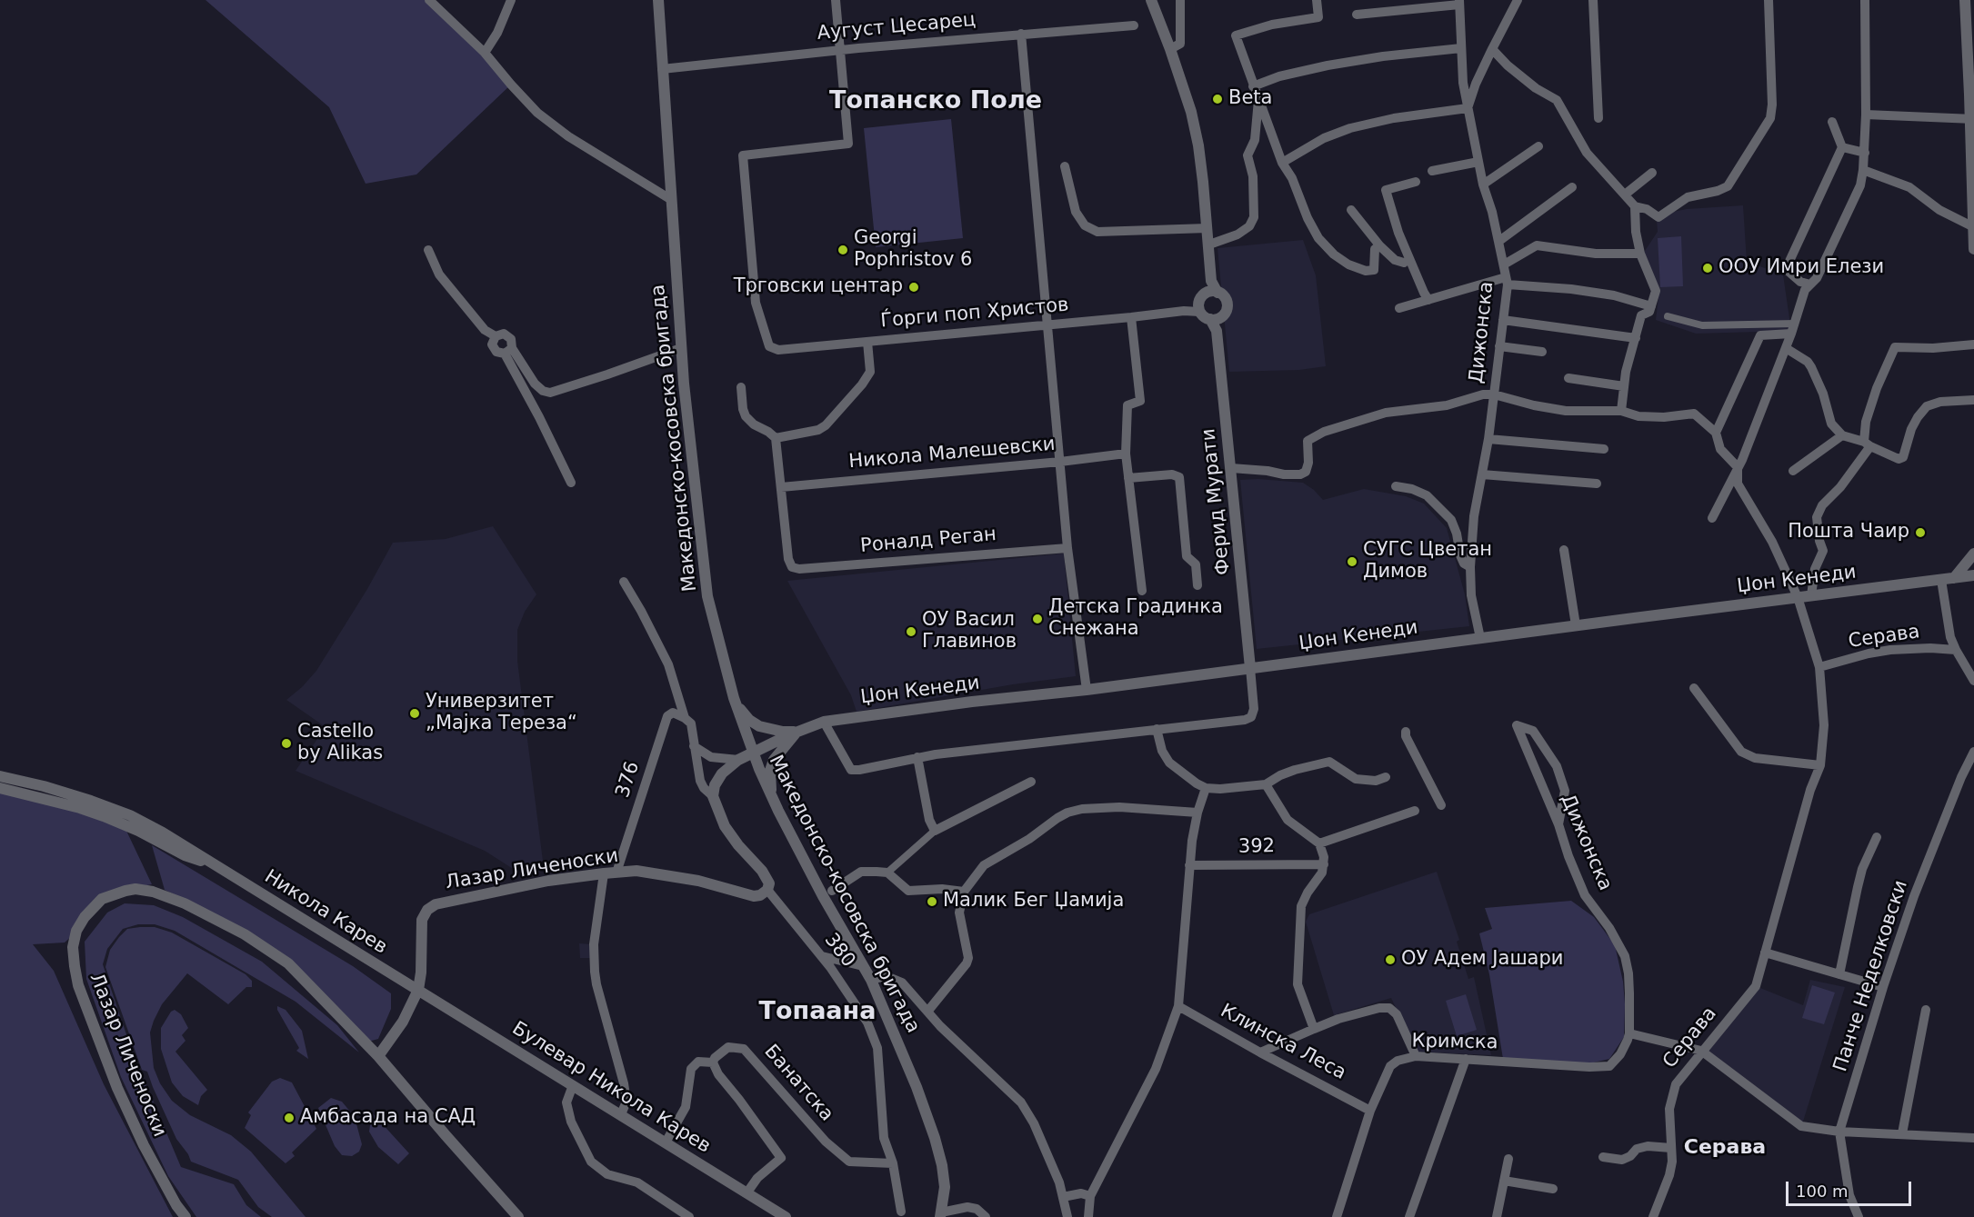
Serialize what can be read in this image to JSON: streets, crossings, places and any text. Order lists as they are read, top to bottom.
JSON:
{
  "streets": {
    "street": [
      "Аугуст Цесарец",
      "Ѓорги поп Христов",
      "Дижонска",
      "Македонско-косовска бригада",
      "Никола Малешевски",
      "Ферид Мурати",
      "Роналд Реган",
      "Џон Кенеди",
      "Серава",
      "376",
      "392",
      "Лазар Личеноски",
      "Никола Карев",
      "380",
      "Панче Неделковски",
      "Клинска Леса",
      "Кримска",
      "Банатска",
      "Булевар Никола Карев"
    ]
  },
  "crossings": [
    ["Аугуст Цесарец", "Ѓорги поп Христов"],
    ["Аугуст Цесарец", "Македонско-косовска бригада"],
    ["Ѓорги поп Христов", "Ферид Мурати"],
    ["Дижонска", "Џон Кенеди"],
    ["Дижонска", "Кримска"],
    ["Македонско-косовска бригада", "Џон Кенеди"],
    ["Никола Малешевски", "Роналд Реган"],
    ["Ферид Мурати", "Џон Кенеди"],
    ["Џон Кенеди", "Серава"],
    ["376", "Лазар Личеноски"],
    ["Лазар Личеноски", "Никола Карев"],
    ["Лазар Личеноски", "380"],
    ["Лазар Личеноски", "Булевар Никола Карев"],
    ["Никола Карев", "Булевар Никола Карев"],
    ["380", "Банатска"],
    ["Клинска Леса", "Кримска"]
  ],
  "districts": ["Топанско Поле", "Топаана", "Серава"],
  "places": [
    "Beta",
    "Georgi Pophristov 6",
    "ООУ Имри Елези",
    "Трговски центар",
    "Пошта Чаир",
    "СУГС Цветан Димов",
    "Детска Градинка Снежана",
    "ОУ Васил Главинов",
    "Универзитет „Мајка Тереза“",
    "Castello by Alikas",
    "Малик Бег Џамија",
    "ОУ Адем Јашари",
    "Амбасада на САД"
  ],
  "scale_bar": "100 m"
}
